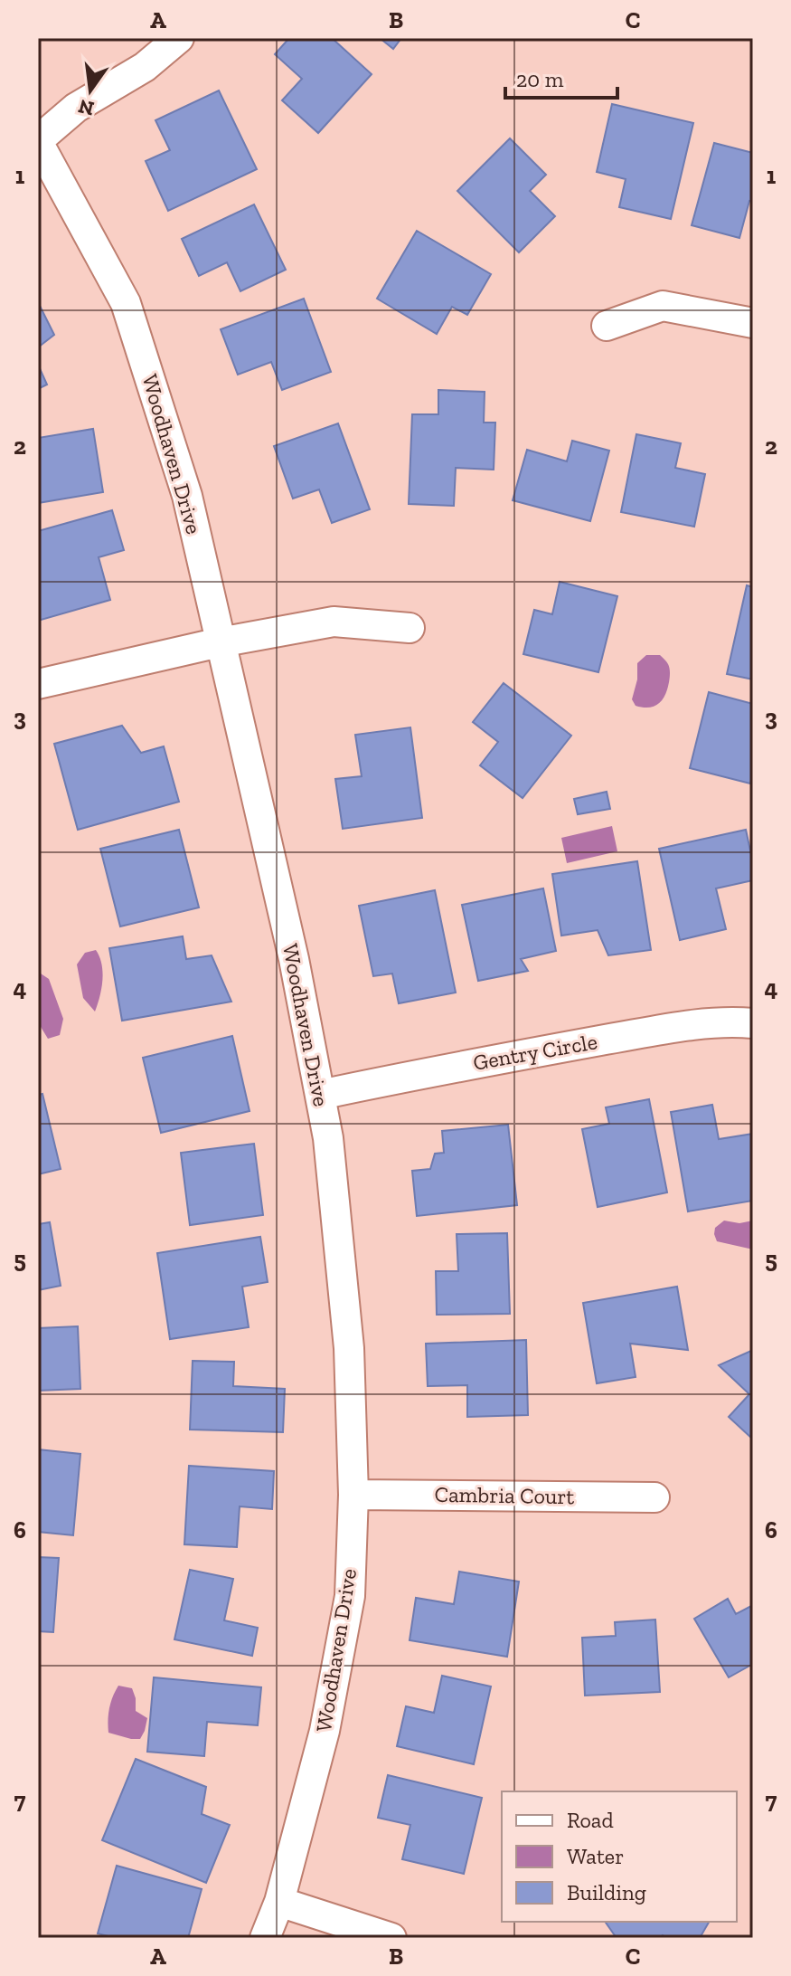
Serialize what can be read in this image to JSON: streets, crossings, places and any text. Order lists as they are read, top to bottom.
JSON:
{
  "streets": {
    "street": ["Woodhaven Drive", "Gentry Circle", "Cambria Court"]
  },
  "crossings": [
    ["Woodhaven Drive", "Gentry Circle"],
    ["Woodhaven Drive", "Cambria Court"]
  ],
  "legend": ["Road", "Water", "Building"],
  "scale_bar": "20 m",
  "north": "bottom",
  "grid": {
    "columns": ["A", "B", "C"],
    "rows": [
      "1",
      "2",
      "3",
      "4",
      "5",
      "6",
      "7"
    ]
  }
}
